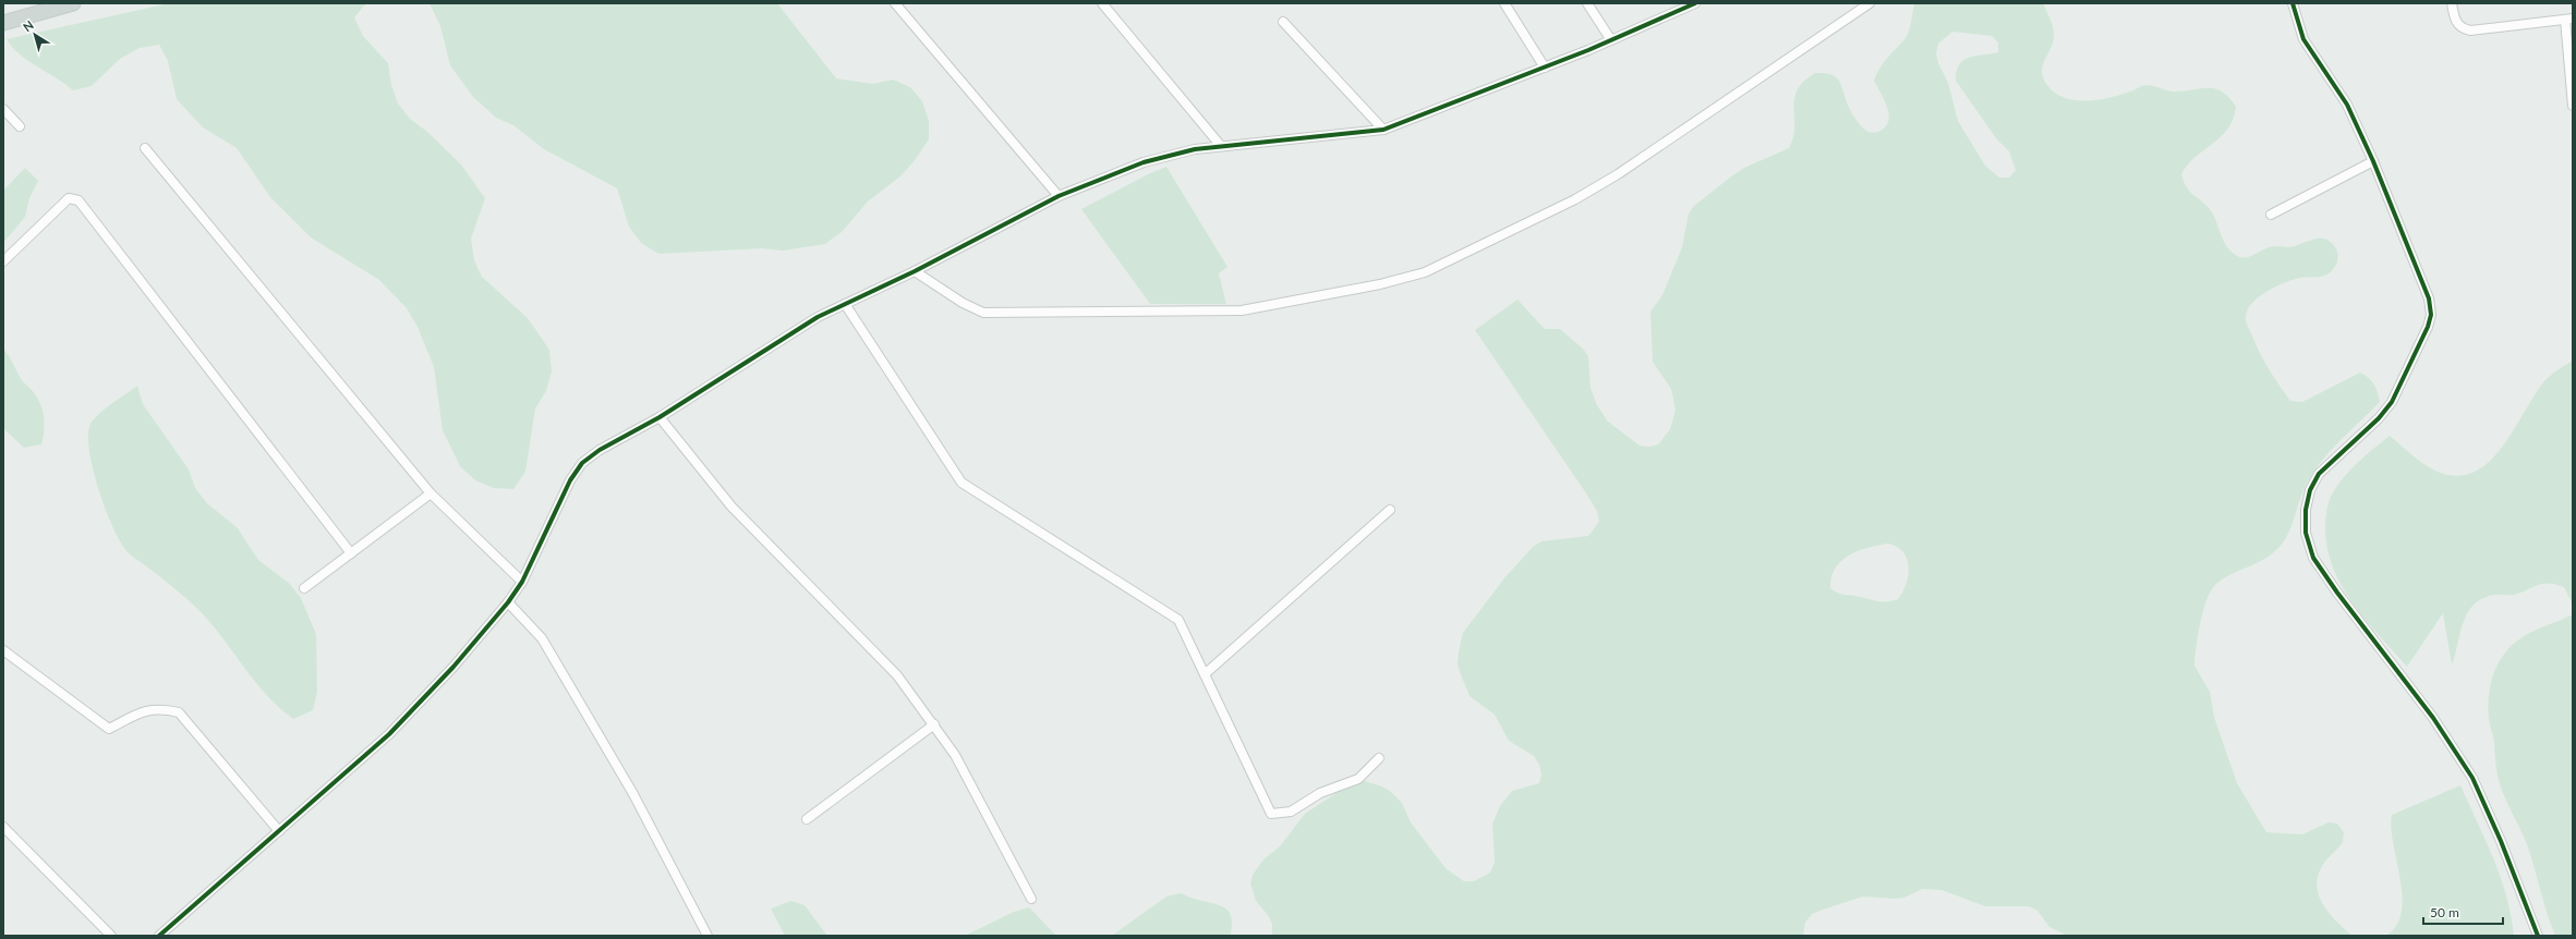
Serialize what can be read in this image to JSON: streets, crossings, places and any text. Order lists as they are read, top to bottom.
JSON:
{
  "scale_bar": "50 m",
  "north": "top left"
}
